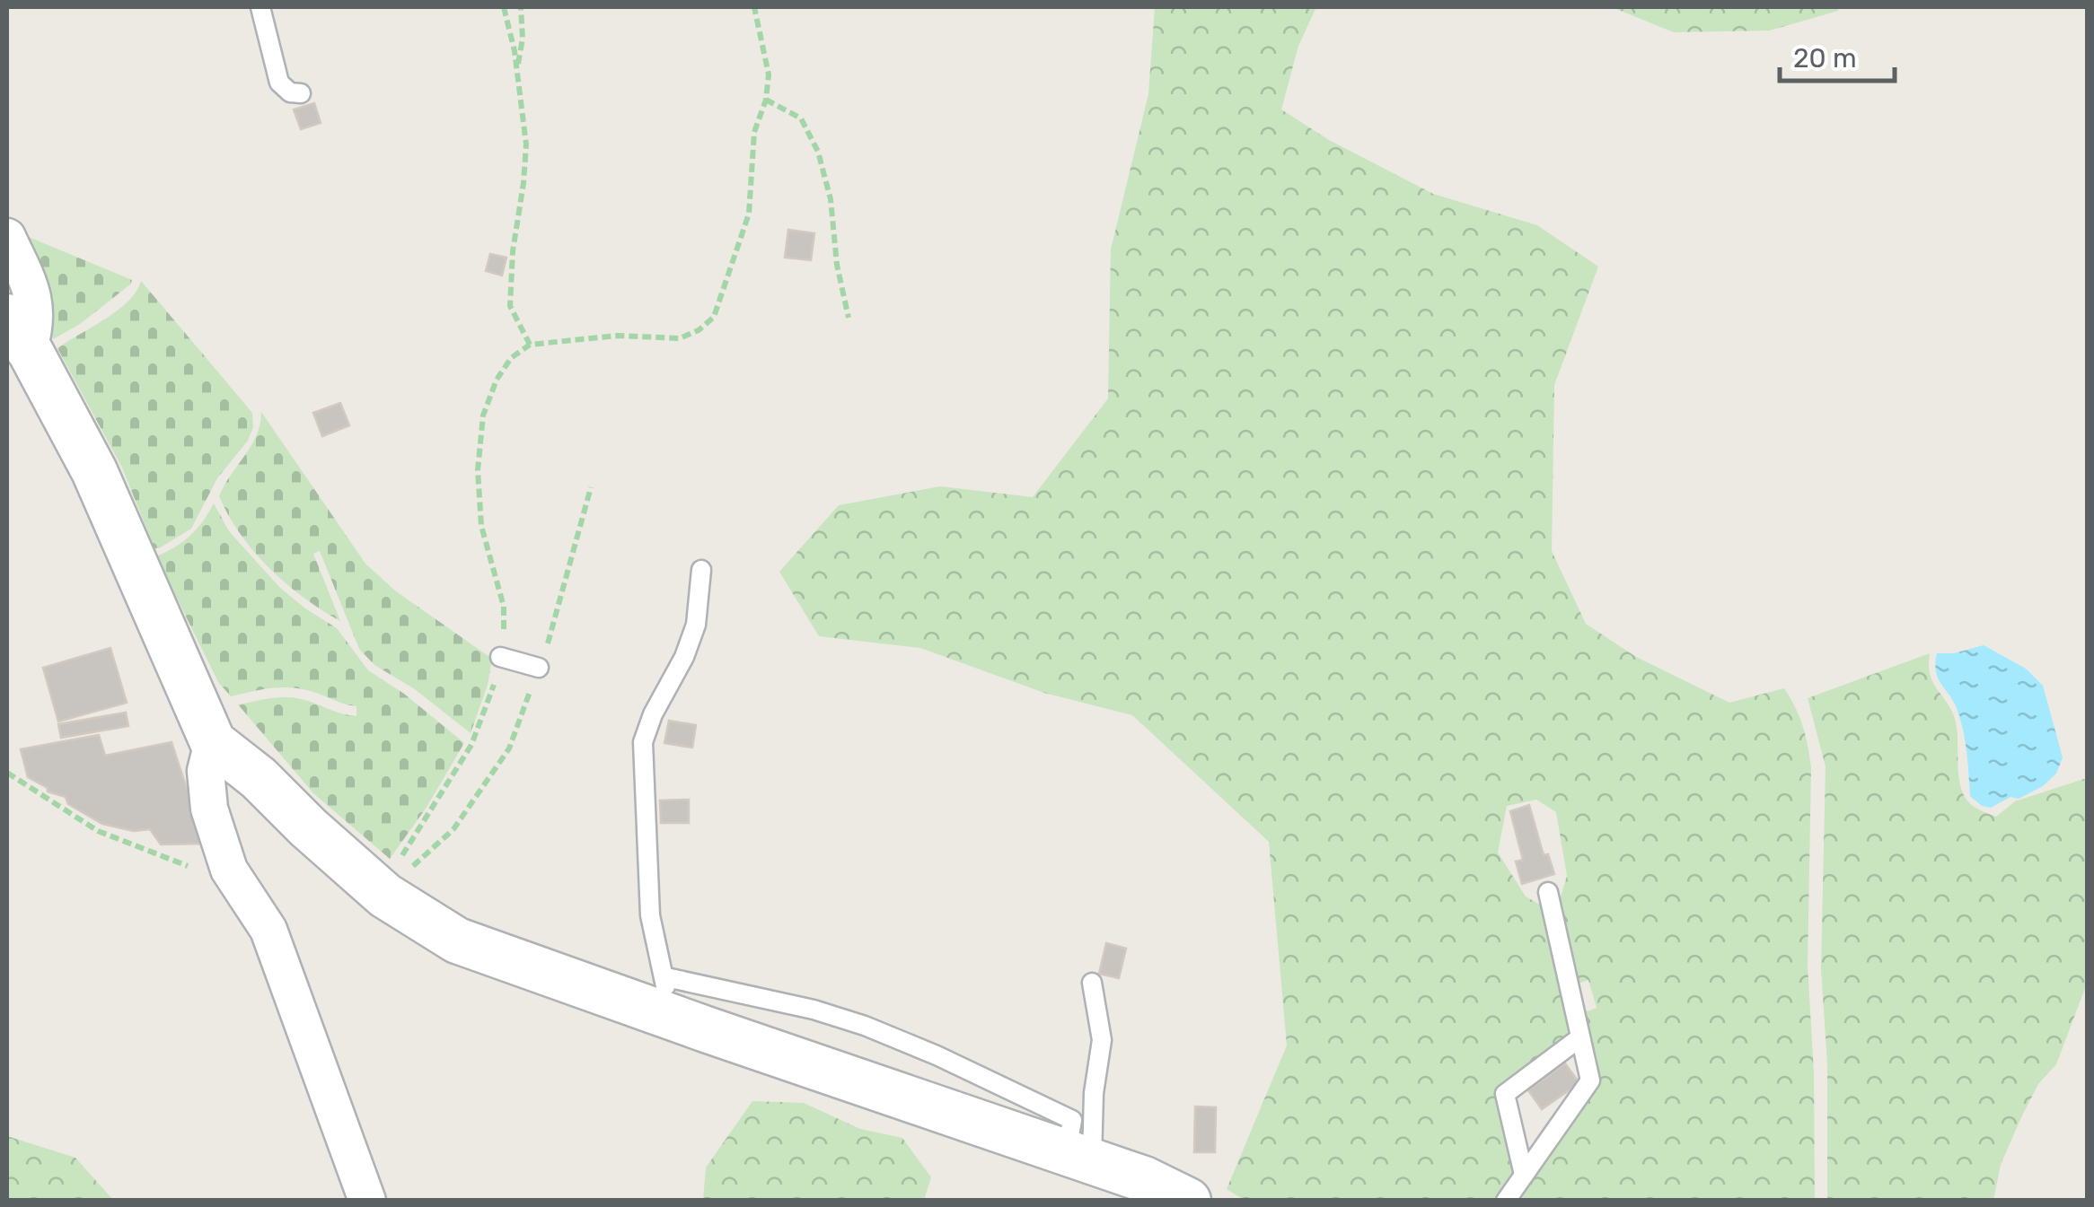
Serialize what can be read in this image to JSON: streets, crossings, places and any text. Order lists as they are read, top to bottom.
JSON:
{
  "scale_bar": "20 m"
}
